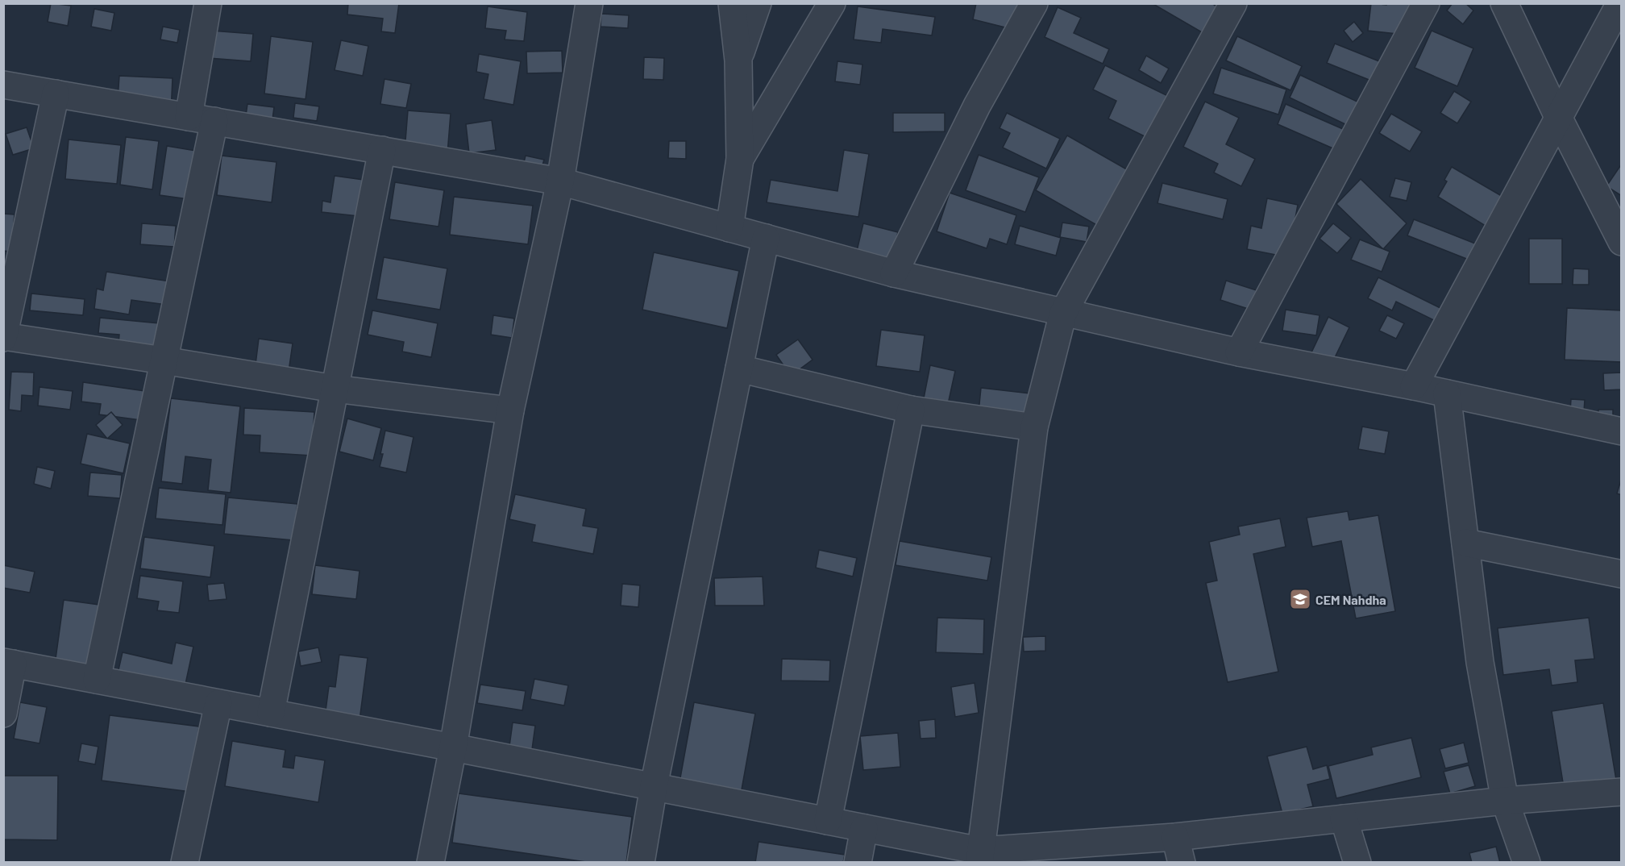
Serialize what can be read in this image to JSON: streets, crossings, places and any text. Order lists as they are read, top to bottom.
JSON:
{
  "places": {
    "school or university": ["CEM Nahdha"]
  }
}
